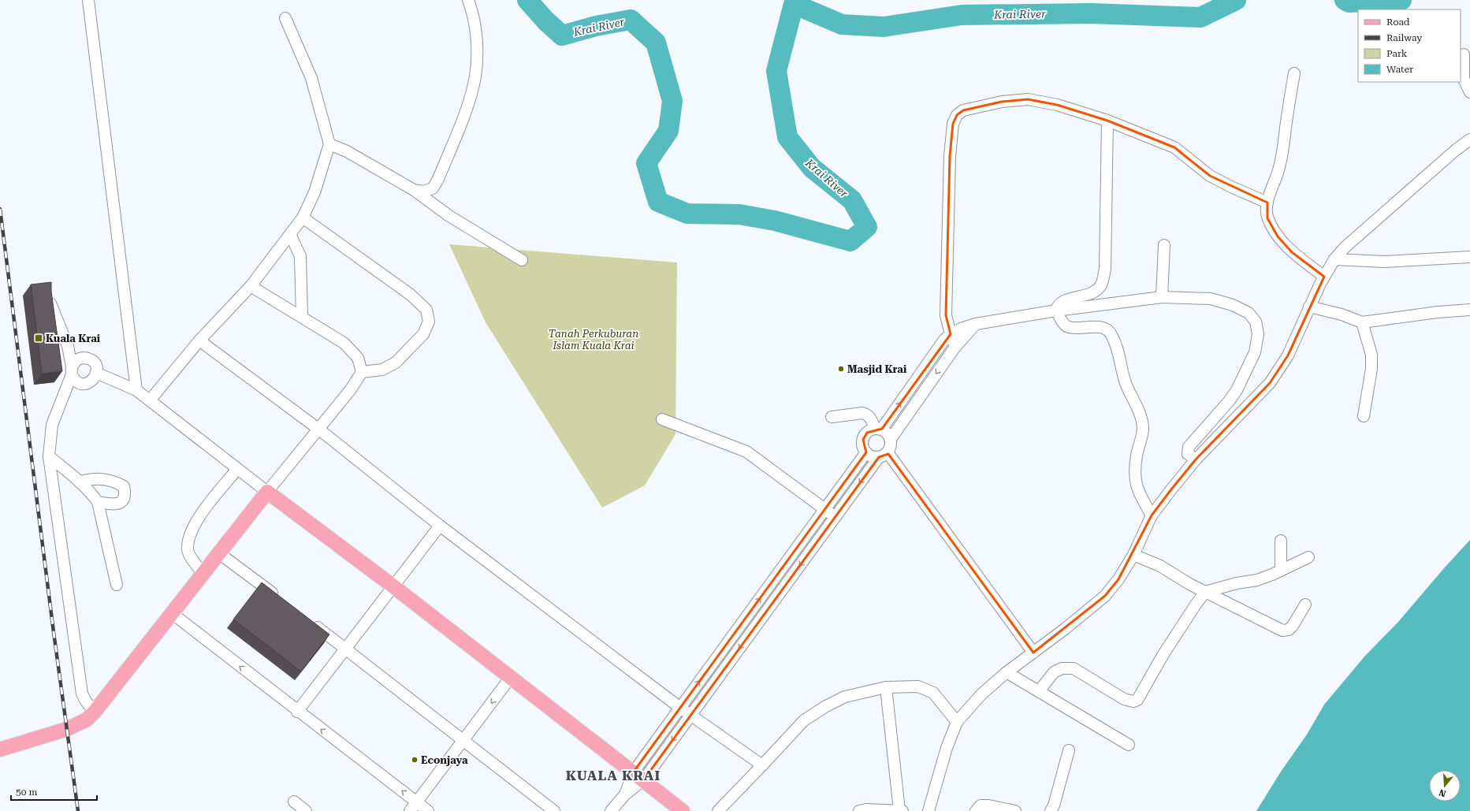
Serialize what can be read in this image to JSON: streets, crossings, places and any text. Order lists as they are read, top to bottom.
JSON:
{
  "districts": ["KUALA KRAI"],
  "water": ["Krai River"],
  "parks": ["Tanah Perkuburan Islam Kuala Krai"],
  "places": {
    "transit": ["Kuala Krai"],
    "other": ["Masjid Krai", "Econjaya"]
  },
  "legend": [
    "Road",
    "Railway",
    "Park",
    "Water"
  ],
  "scale_bar": "50 m",
  "north": "bottom"
}
